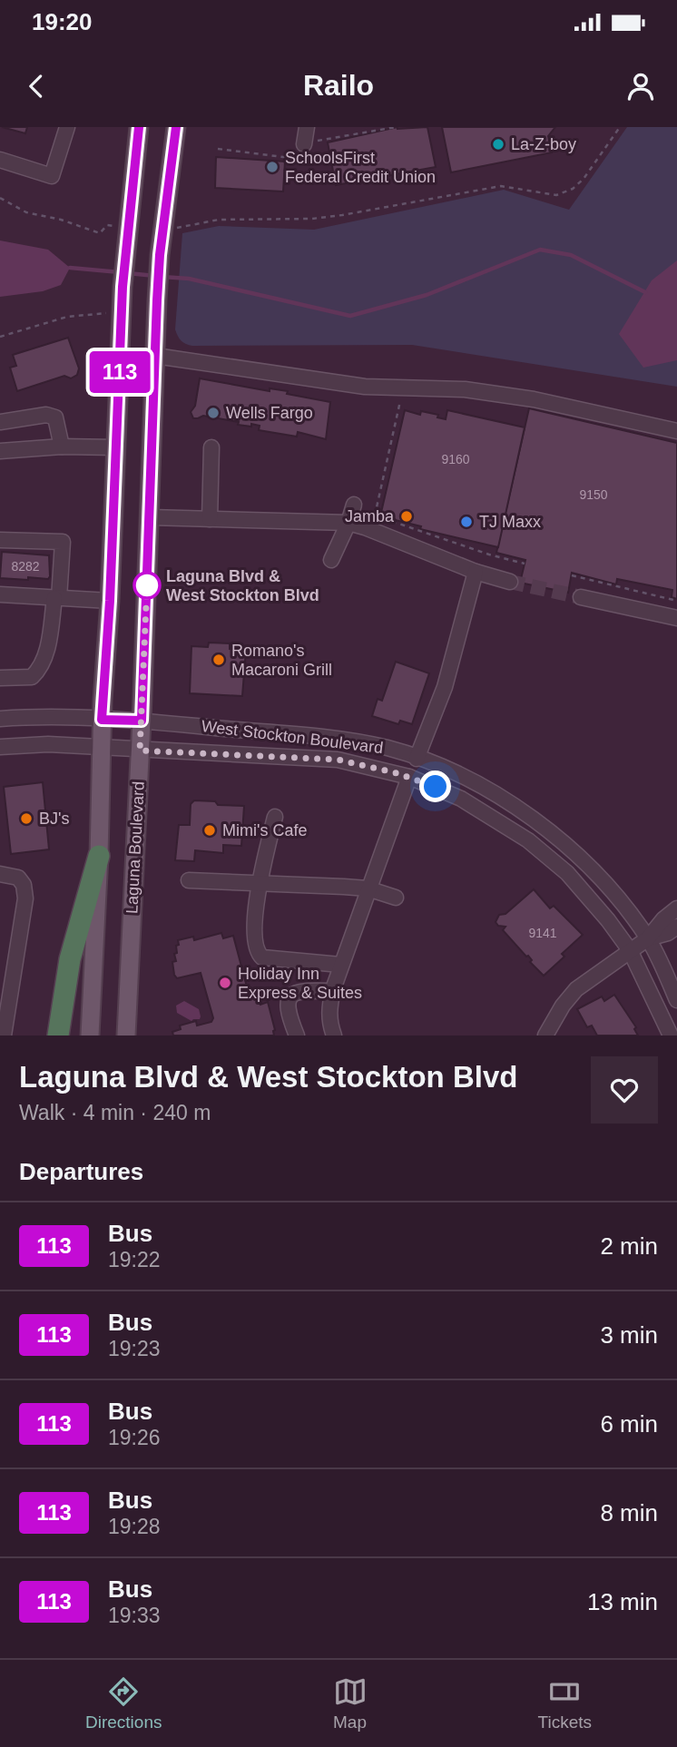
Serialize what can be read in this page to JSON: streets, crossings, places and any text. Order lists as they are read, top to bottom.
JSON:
{
  "streets": {
    "main road": ["Laguna Boulevard"],
    "street": ["West Stockton Boulevard"]
  },
  "crossings": [
    ["West Stockton Boulevard", "Laguna Boulevard"]
  ],
  "places": [
    "La-Z-boy",
    "SchoolsFirst Federal Credit Union",
    "Wells Fargo",
    "Jamba",
    "TJ Maxx",
    "Laguna Blvd & West Stockton Blvd",
    "Romano's Macaroni Grill",
    "BJ's",
    "Mimi's Cafe",
    "Holiday Inn Express & Suites"
  ],
  "lines": ["bus line 113"],
  "house_numbers": [
    "9160",
    "9150",
    "8282",
    "9141"
  ],
  "page": {
    "status": "19:20",
    "header": "Railo",
    "on_map": "113",
    "heading": [
      ["Laguna Blvd & West Stockton Blvd", "Walk · 4 min · 240 m"],
      "Departures"
    ],
    "list": [
      {
        "mark": "113",
        "name": "Bus",
        "note": "19:22",
        "value": "2 min"
      },
      {
        "mark": "113",
        "name": "Bus",
        "note": "19:23",
        "value": "3 min"
      },
      {
        "mark": "113",
        "name": "Bus",
        "note": "19:26",
        "value": "6 min"
      },
      {
        "mark": "113",
        "name": "Bus",
        "note": "19:28",
        "value": "8 min"
      },
      {
        "mark": "113",
        "name": "Bus",
        "note": "19:33",
        "value": "13 min"
      }
    ],
    "tabs": ["Directions", "Map", "Tickets"]
  }
}
